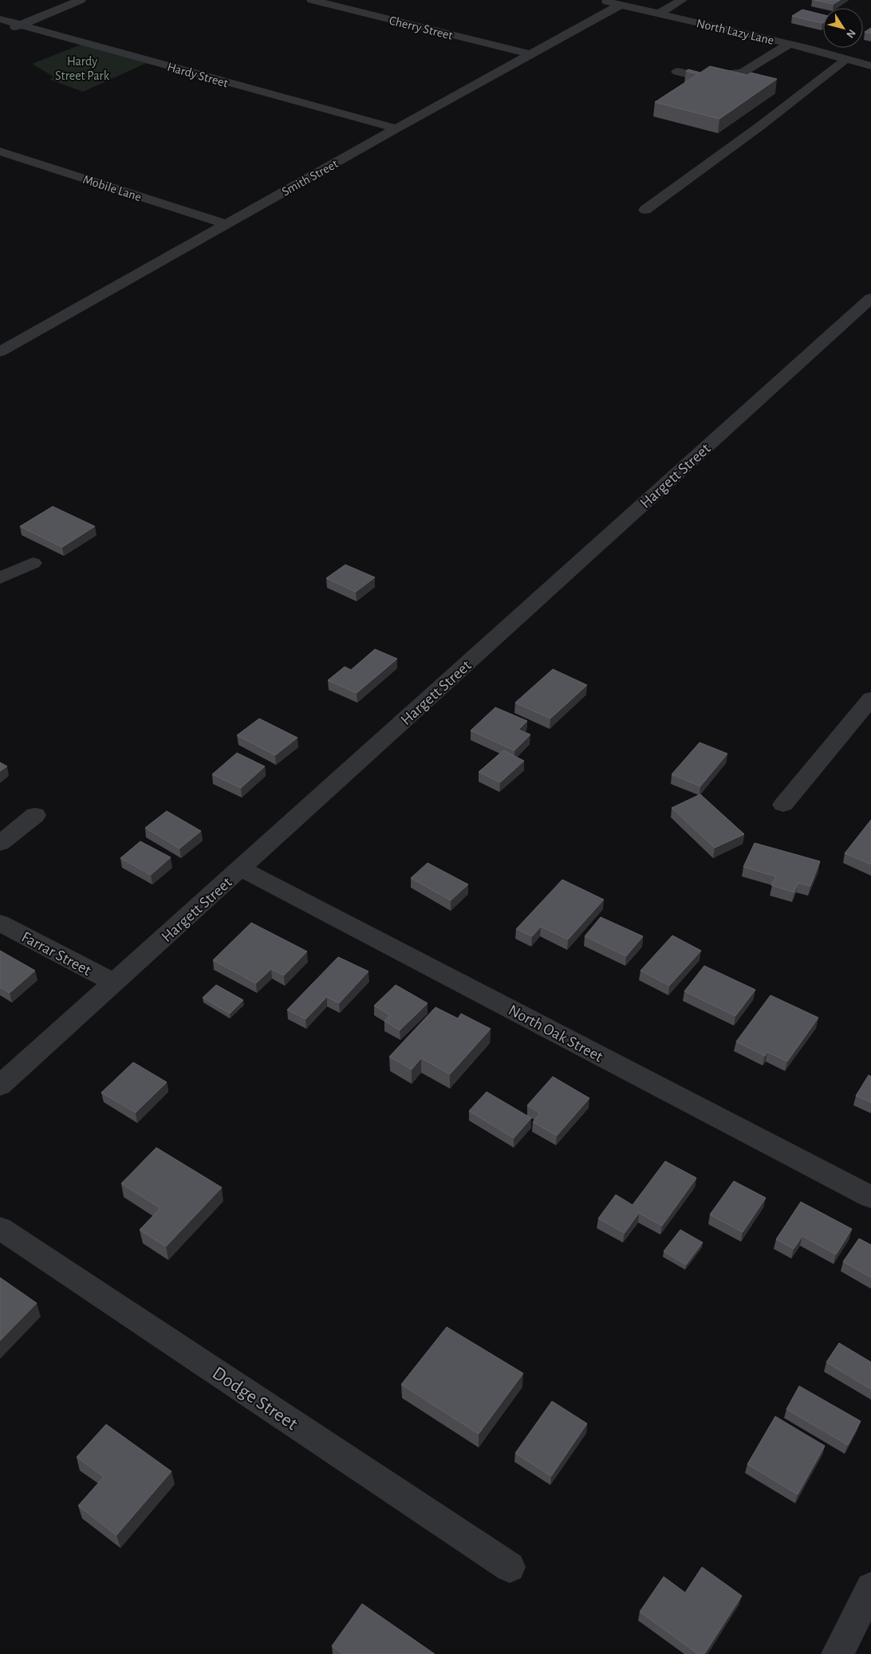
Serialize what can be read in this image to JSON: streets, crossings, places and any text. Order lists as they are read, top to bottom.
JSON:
{
  "streets": {
    "street": [
      "Cherry Street",
      "North Lazy Lane",
      "Hardy Street",
      "Smith Street",
      "Mobile Lane",
      "Hargett Street",
      "Farrar Street",
      "North Oak Street",
      "Dodge Street"
    ]
  },
  "crossings": [
    ["Cherry Street", "Smith Street"],
    ["North Lazy Lane", "Smith Street"],
    ["Hardy Street", "Smith Street"],
    ["Smith Street", "Mobile Lane"],
    ["Hargett Street", "Farrar Street"],
    ["Hargett Street", "North Oak Street"]
  ],
  "parks": ["Hardy Street Park"],
  "north": "bottom right"
}
